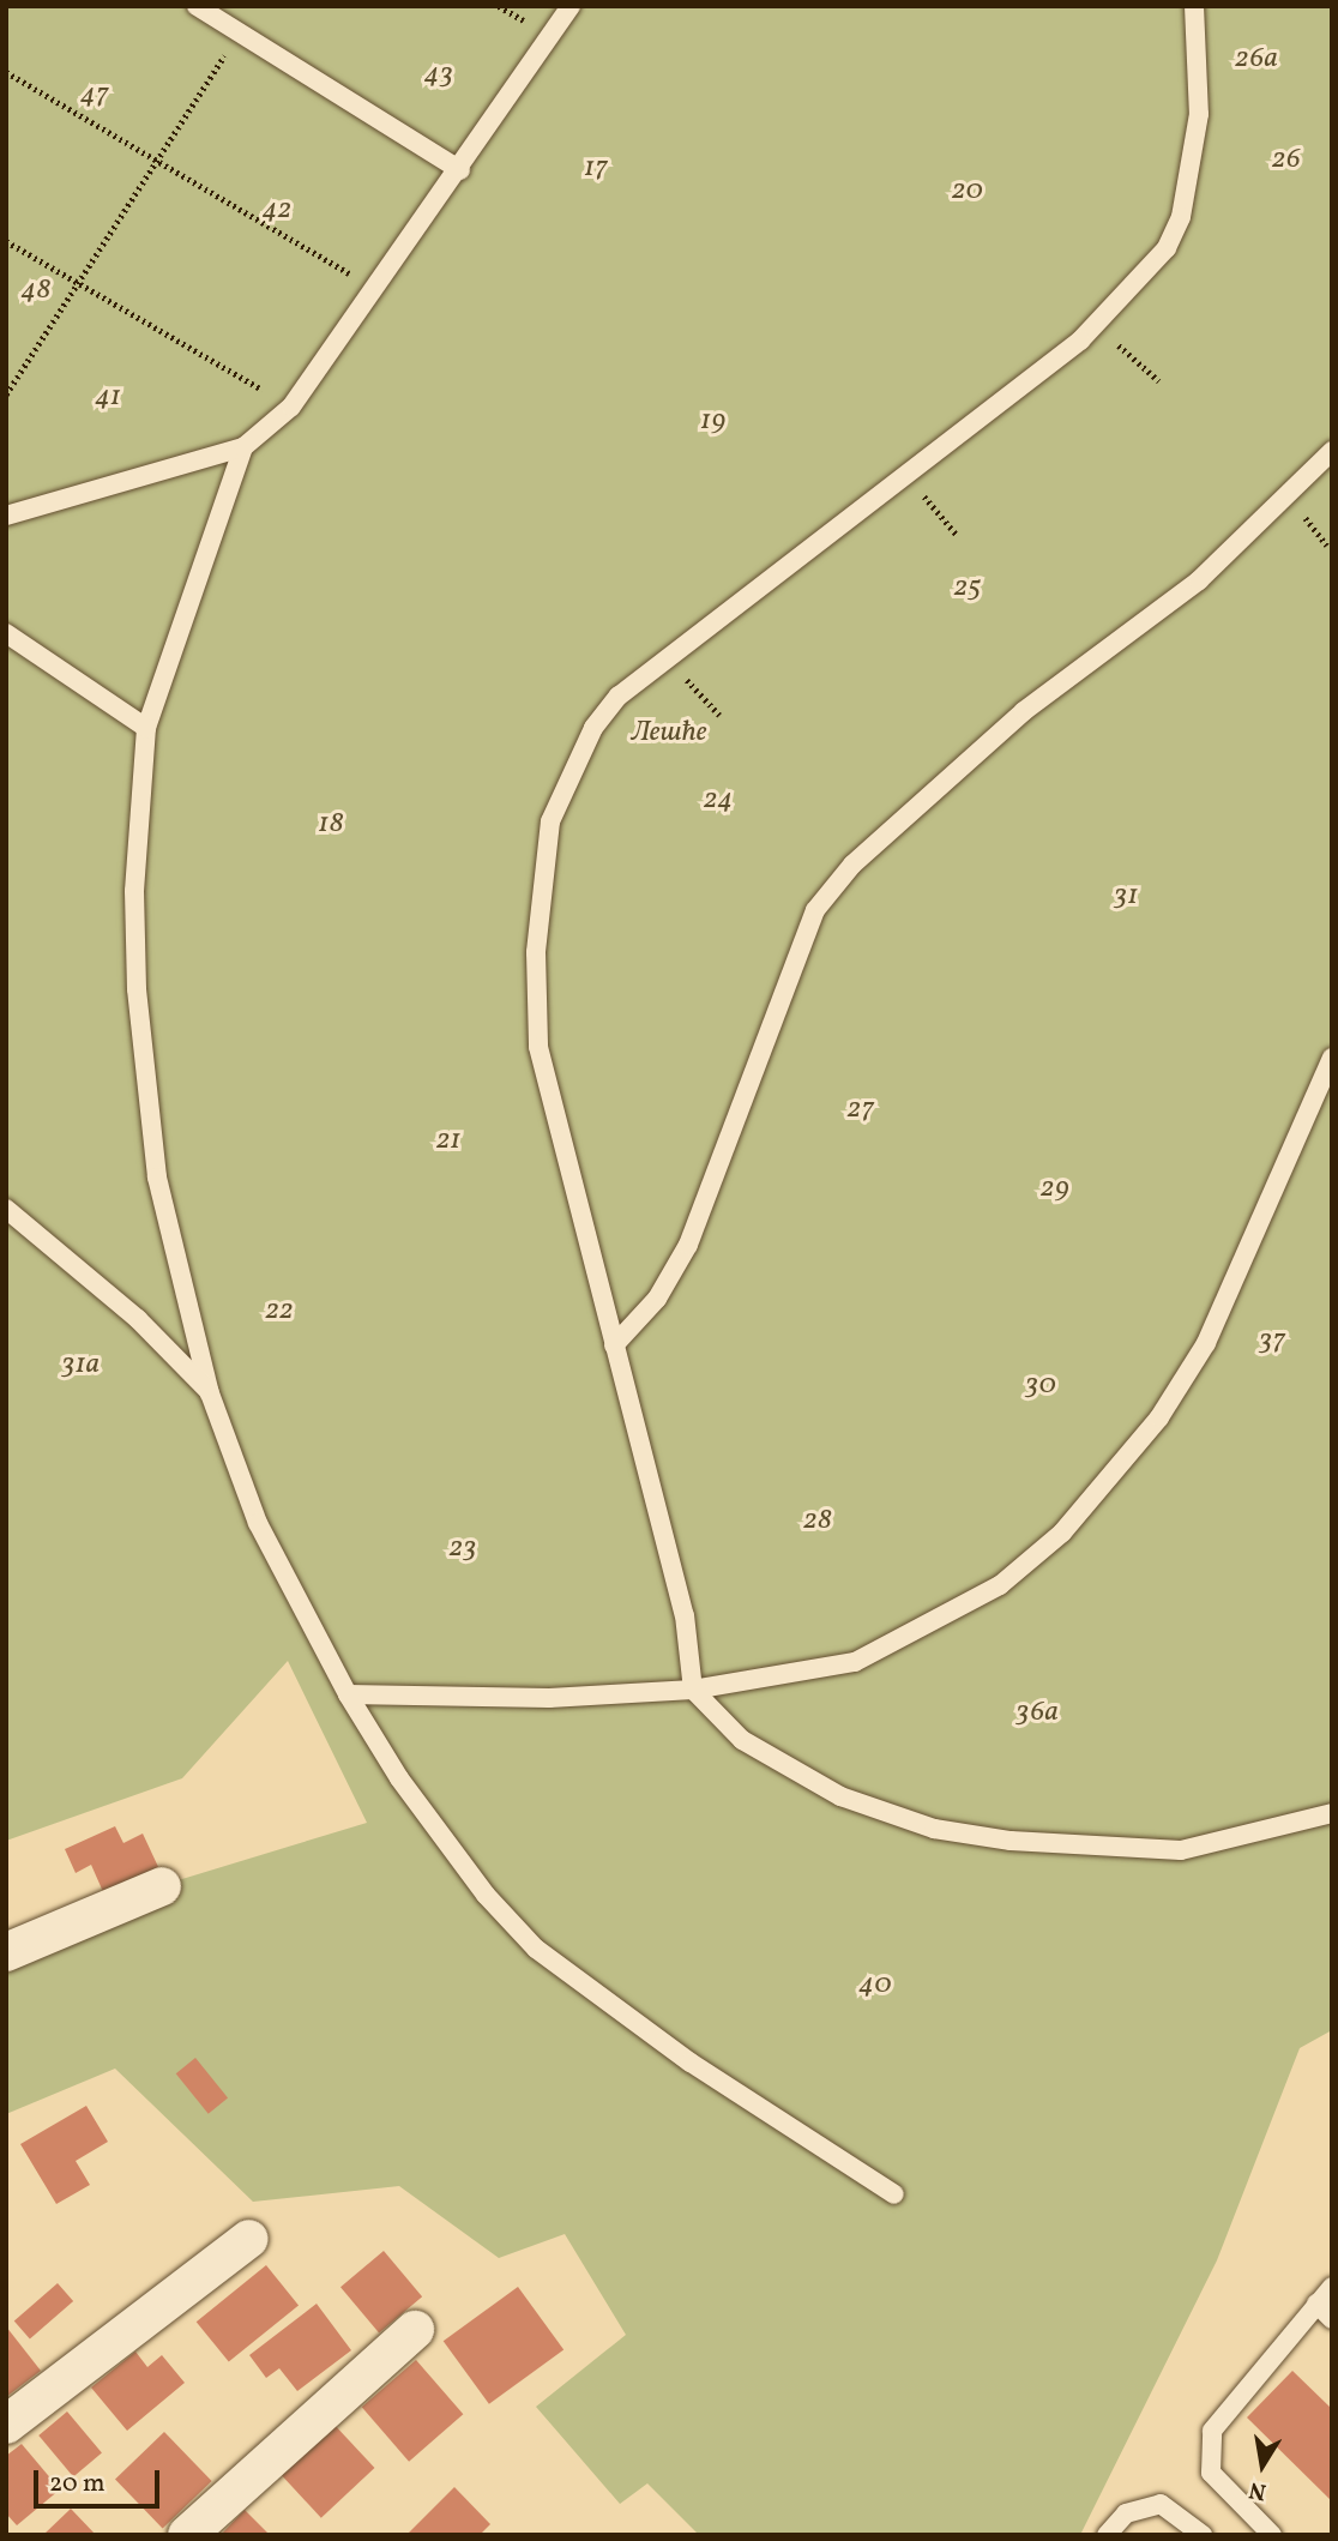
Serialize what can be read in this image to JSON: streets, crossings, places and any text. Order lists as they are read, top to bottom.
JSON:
{
  "parks": [
    "26a",
    "43",
    "47",
    "26",
    "17",
    "20",
    "42",
    "48",
    "41",
    "19",
    "25",
    "Лешће",
    "24",
    "18",
    "31",
    "27",
    "21",
    "29",
    "22",
    "37",
    "31a",
    "30",
    "28",
    "23",
    "36a",
    "40"
  ],
  "scale_bar": "20 m",
  "north": "bottom"
}
